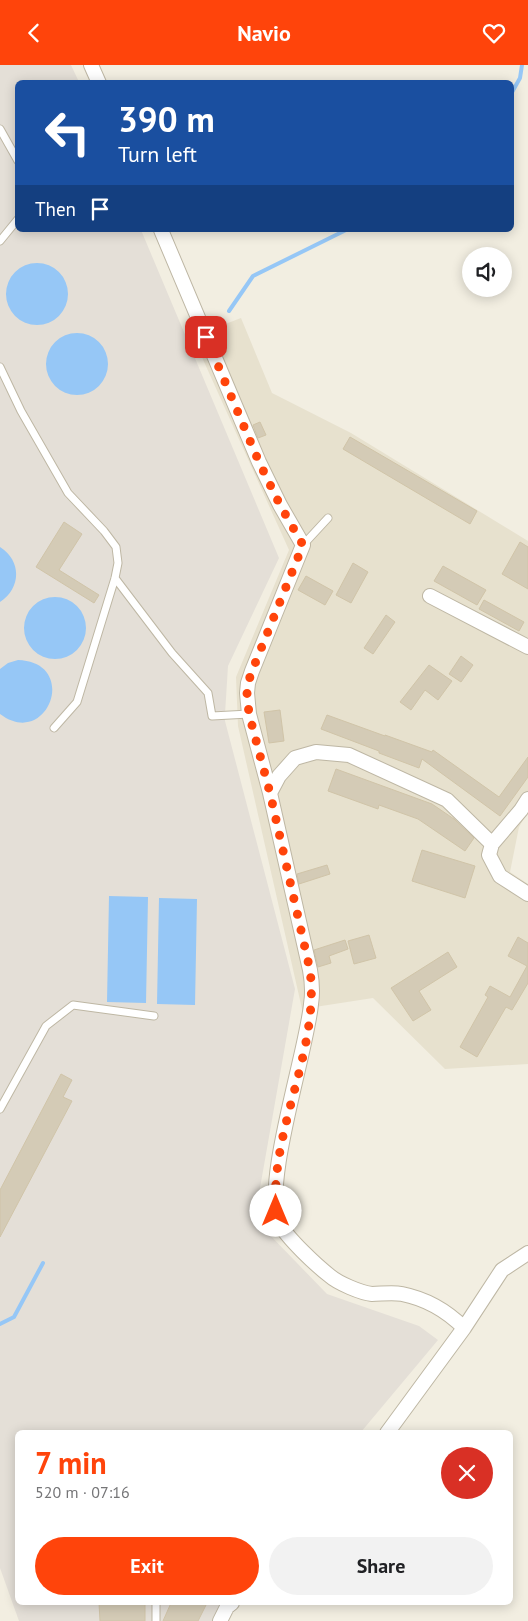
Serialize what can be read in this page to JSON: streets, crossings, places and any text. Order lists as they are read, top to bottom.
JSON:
{
  "page": {
    "header": "Navio",
    "turn": ["390 m", "Turn left"],
    "then": "Then",
    "heading": ["7 min", "520 m · 07:16"],
    "buttons": ["Exit", "Share"]
  }
}
